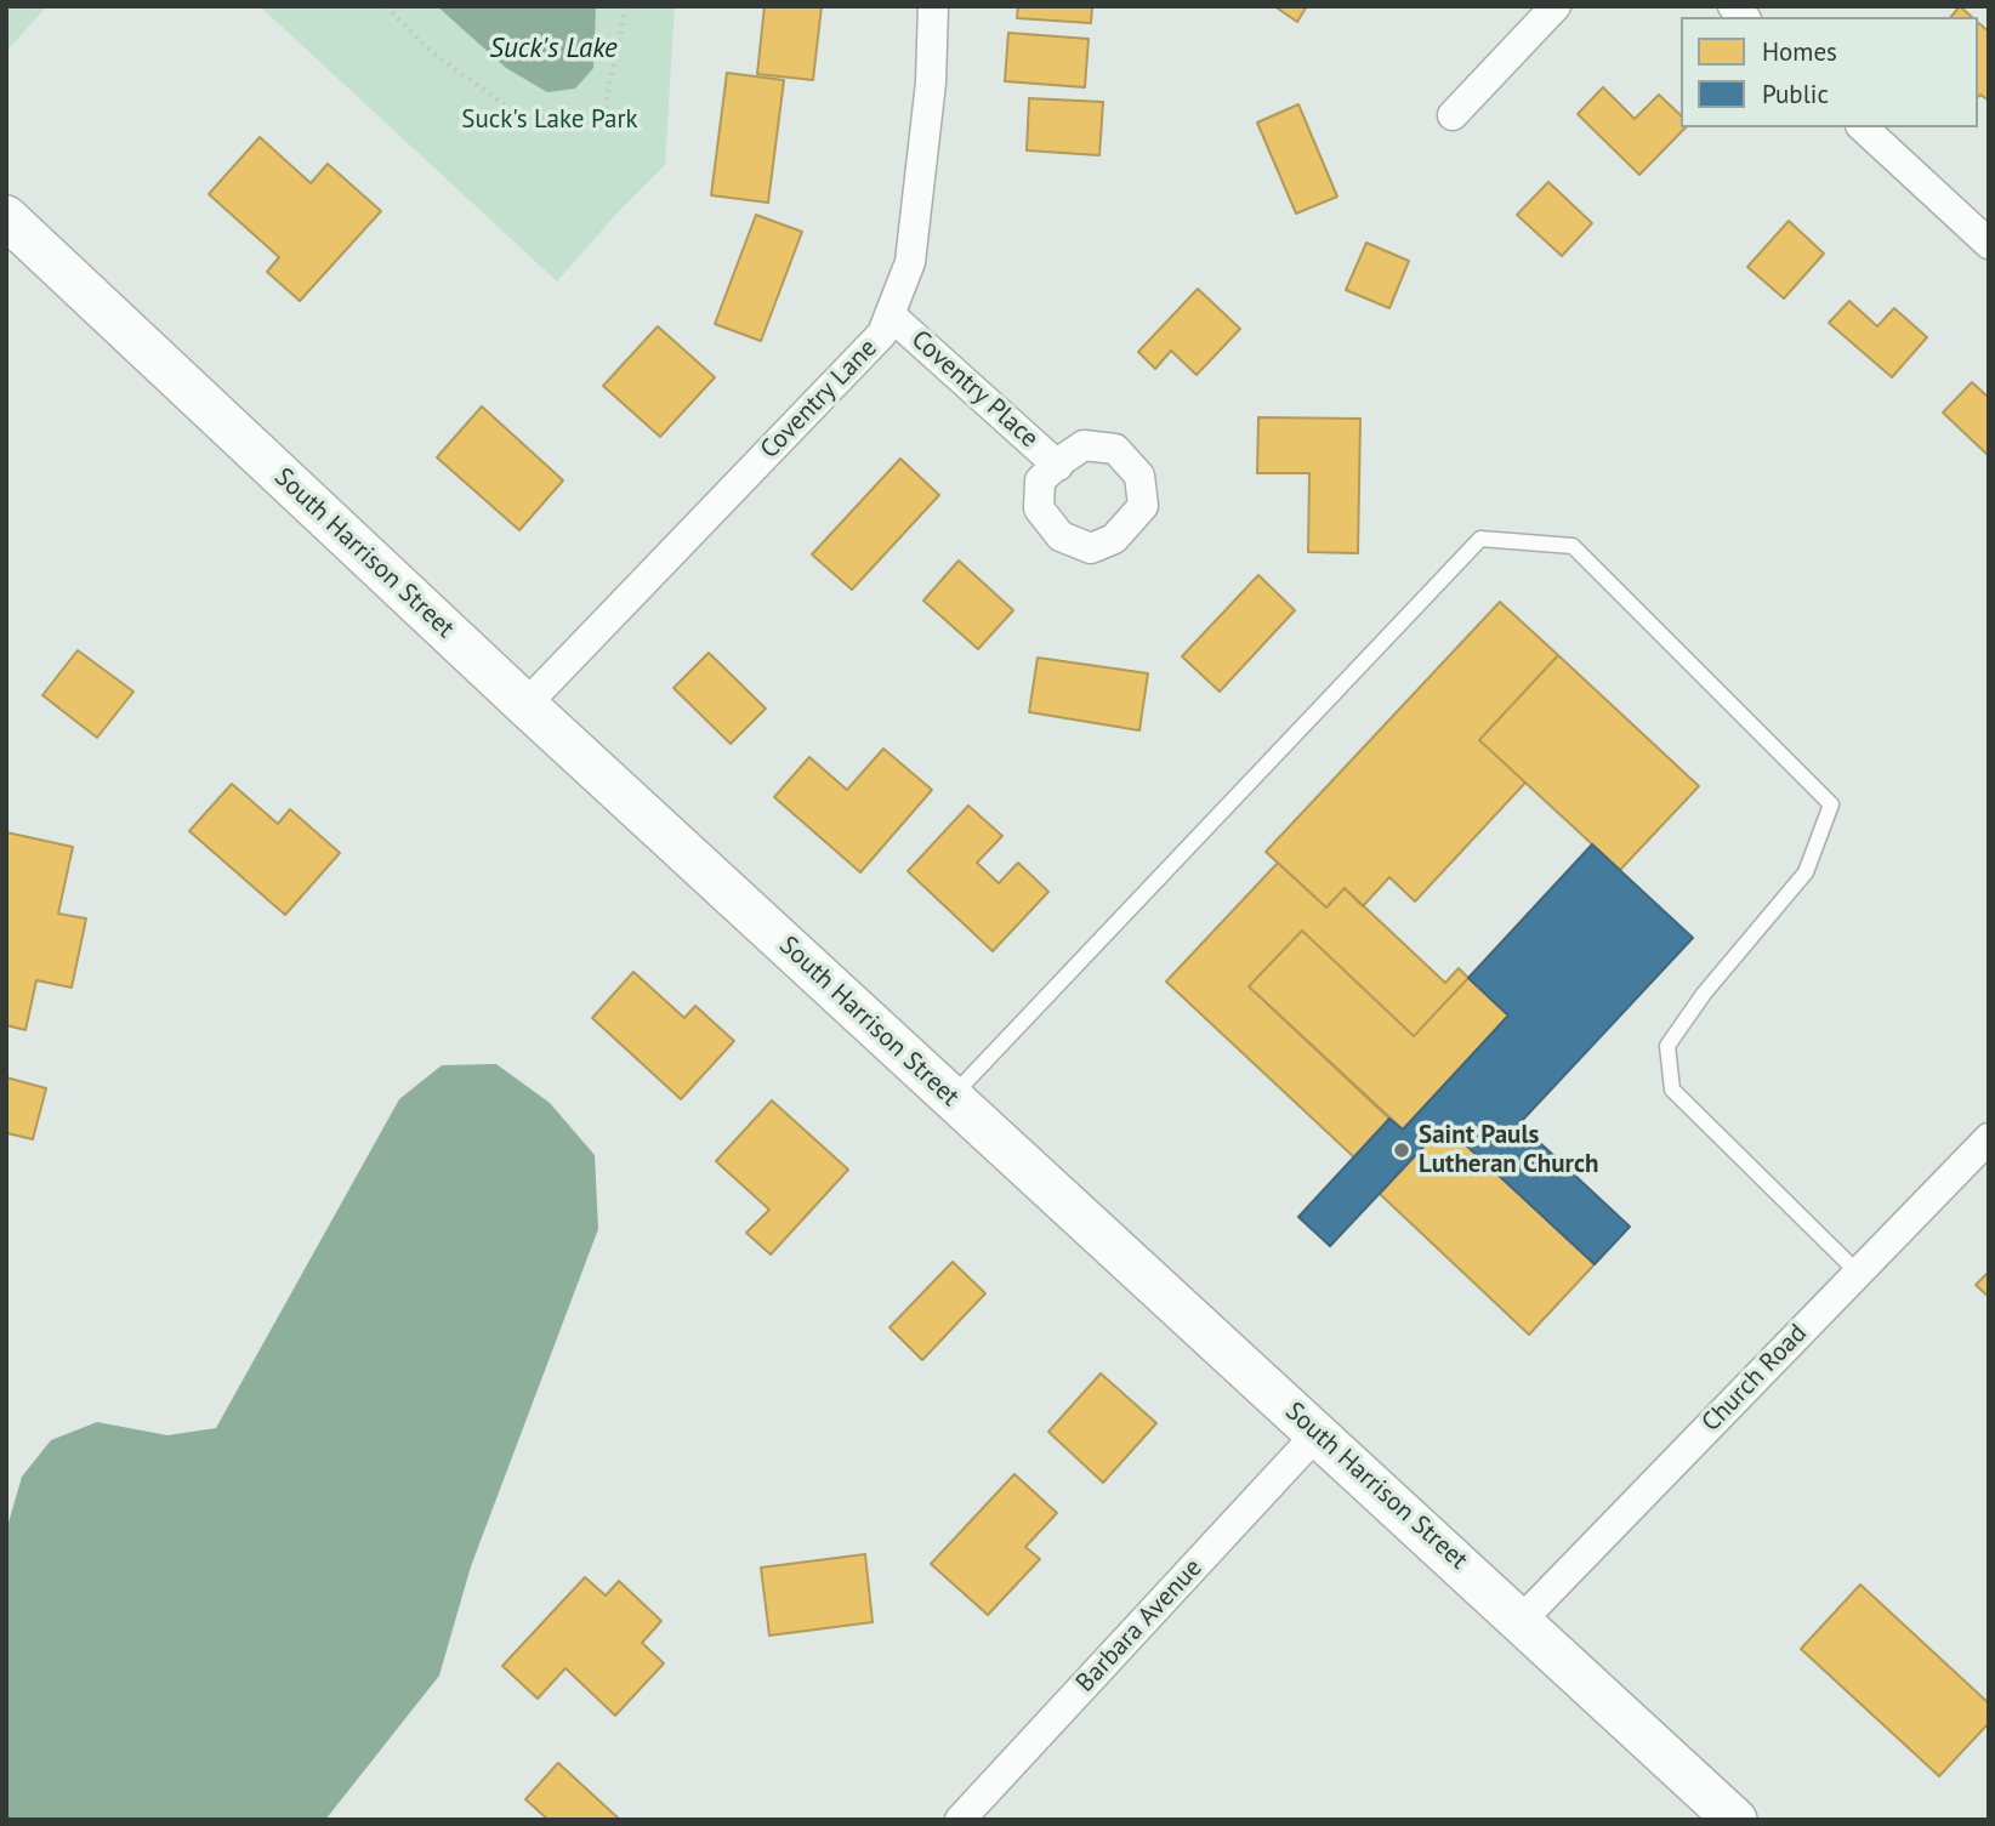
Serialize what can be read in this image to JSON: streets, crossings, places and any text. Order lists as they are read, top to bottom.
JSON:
{
  "streets": {
    "main road": ["South Harrison Street"],
    "street": [
      "Coventry Place",
      "Coventry Lane",
      "Church Road",
      "Barbara Avenue"
    ]
  },
  "crossings": [
    ["Coventry Place", "Coventry Lane"],
    ["Coventry Lane", "South Harrison Street"],
    ["South Harrison Street", "Church Road"],
    ["South Harrison Street", "Barbara Avenue"]
  ],
  "water": ["Suck's Lake"],
  "parks": ["Suck's Lake Park"],
  "places": ["Saint Pauls Lutheran Church"],
  "legend": ["Homes", "Public"]
}
